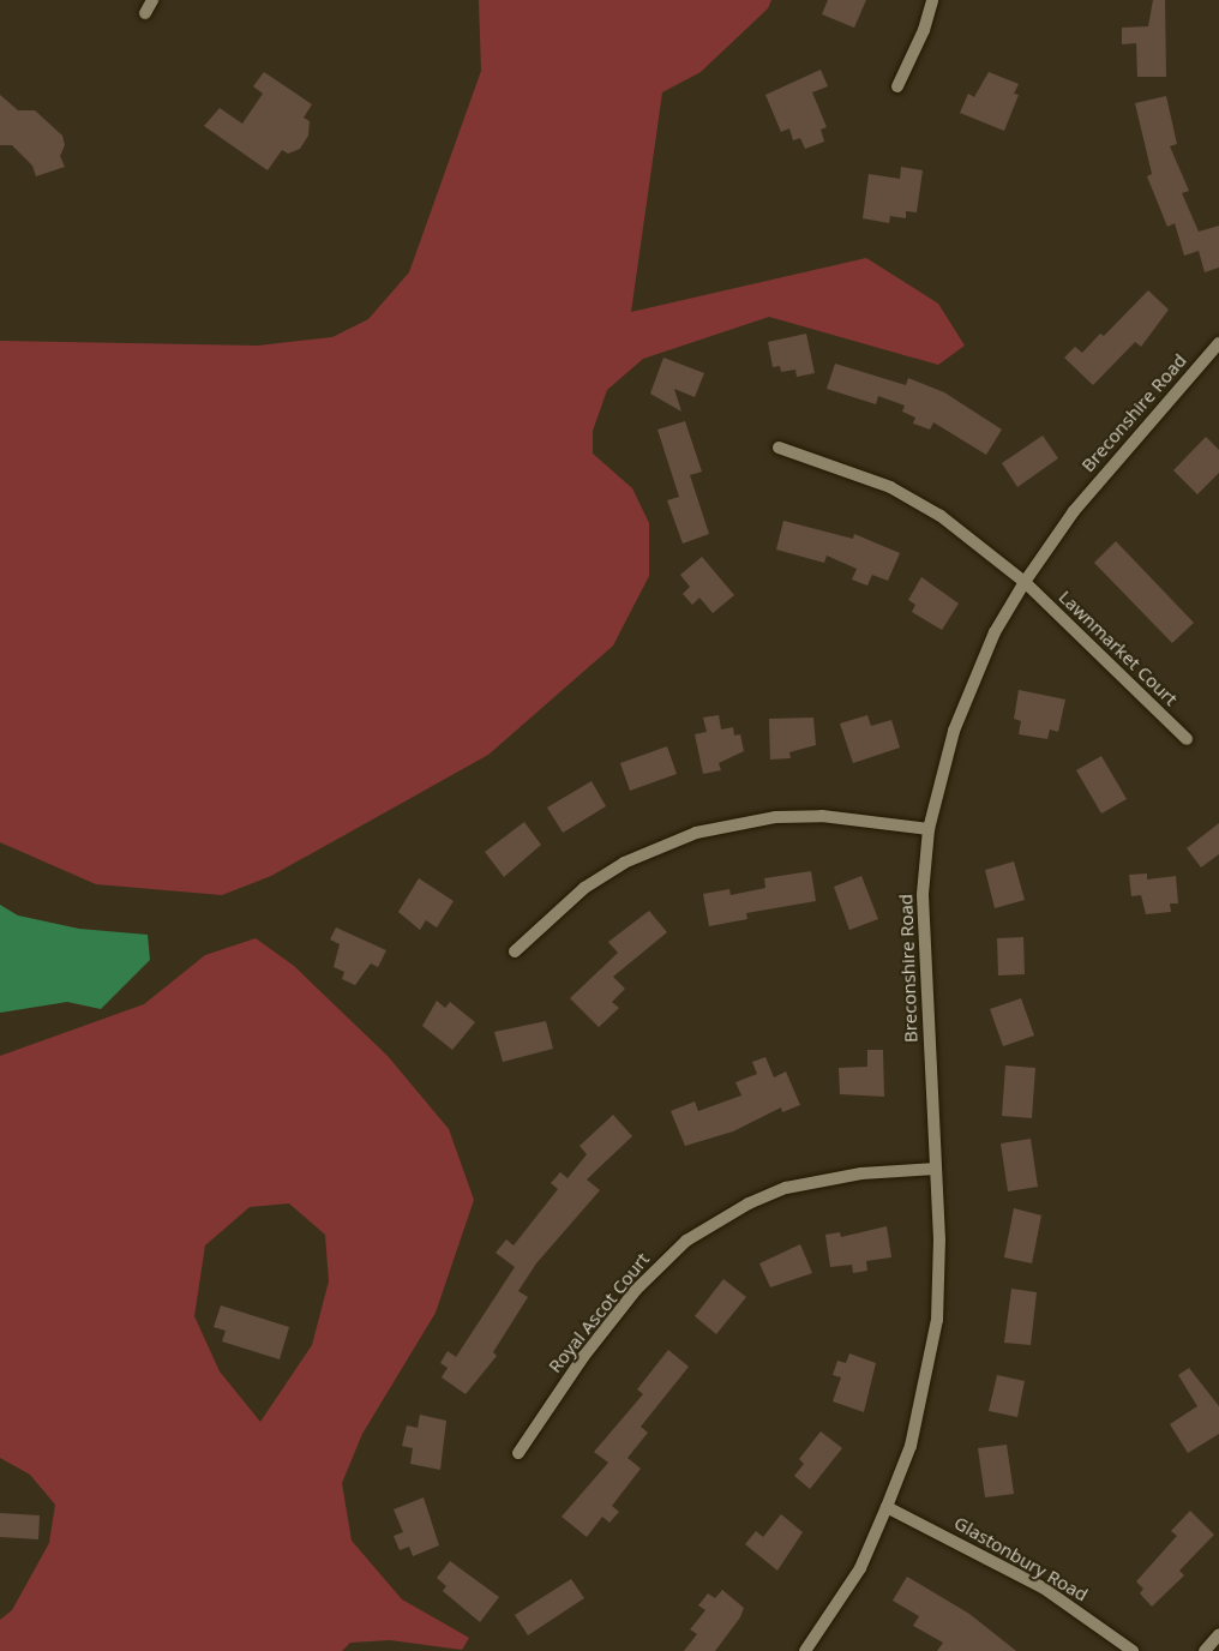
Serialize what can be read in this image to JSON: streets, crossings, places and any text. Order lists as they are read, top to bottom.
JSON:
{
  "streets": {
    "street": [
      "Breconshire Road",
      "Lawnmarket Court",
      "Royal Ascot Court",
      "Glastonbury Road"
    ]
  },
  "crossings": [
    ["Breconshire Road", "Lawnmarket Court"],
    ["Breconshire Road", "Royal Ascot Court"],
    ["Breconshire Road", "Glastonbury Road"]
  ]
}
